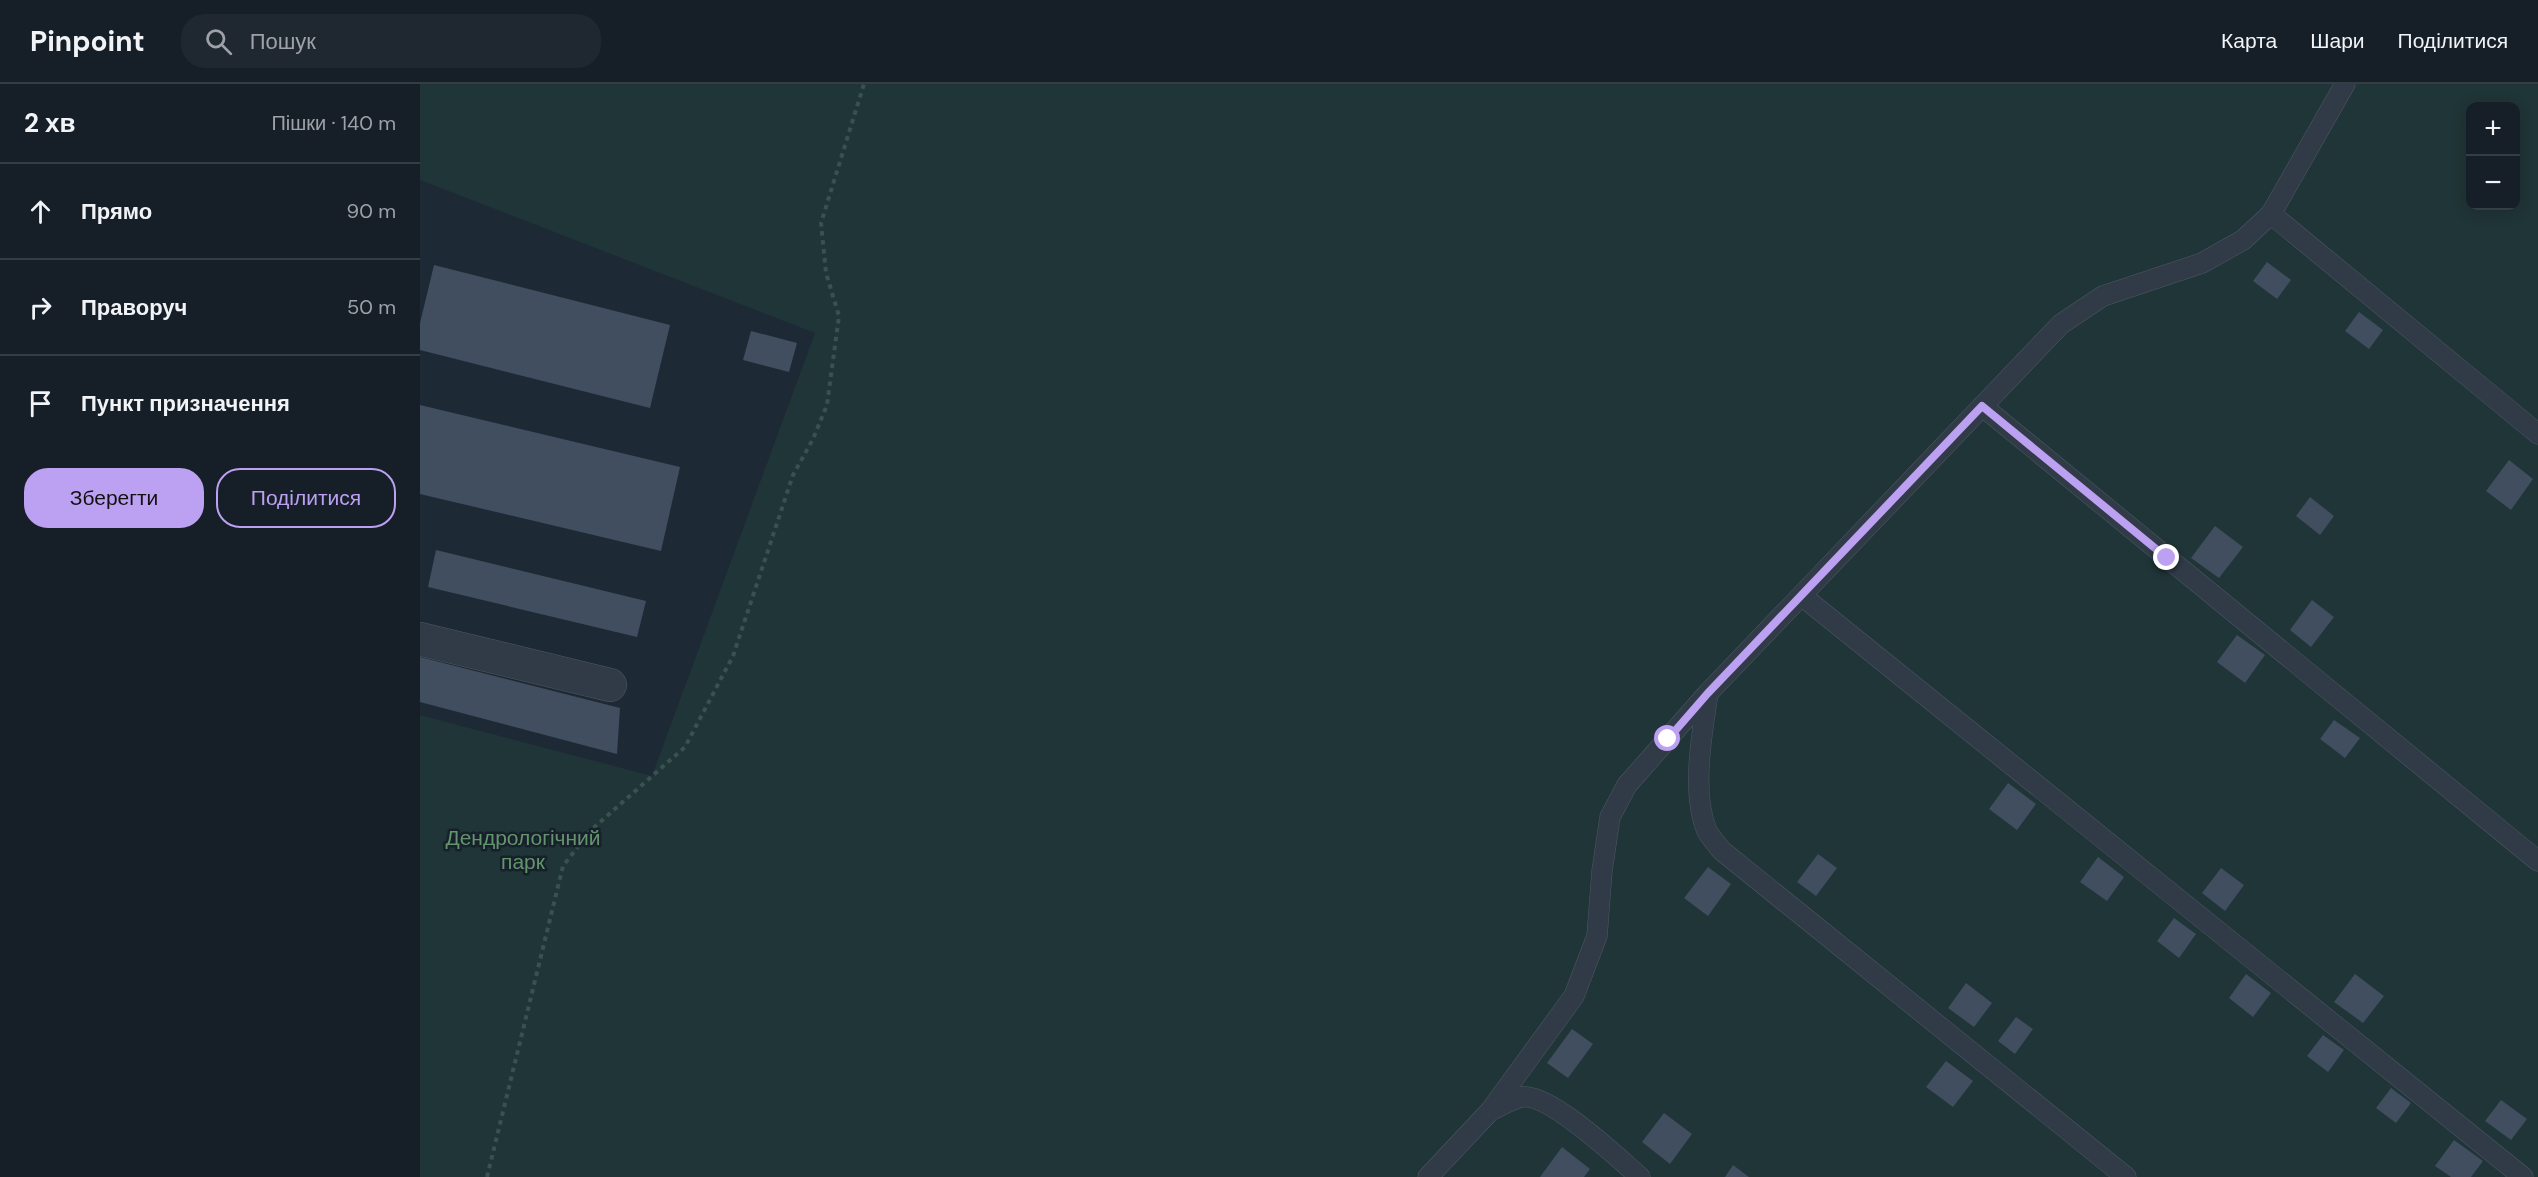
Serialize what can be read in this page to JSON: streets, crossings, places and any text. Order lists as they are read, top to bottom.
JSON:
{
  "parks": ["Дендрологічний парк"],
  "page": {
    "header": "Pinpoint",
    "search": "Пошук",
    "nav": ["Карта", "Шари", "Поділитися"],
    "heading": ["2 хв", "Пішки · 140 m"],
    "map_buttons": ["+", "−"],
    "list": [
      ["Прямо", "90 m"],
      ["Праворуч", "50 m"],
      "Пункт призначення"
    ],
    "buttons": ["Зберегти", "Поділитися"]
  }
}
